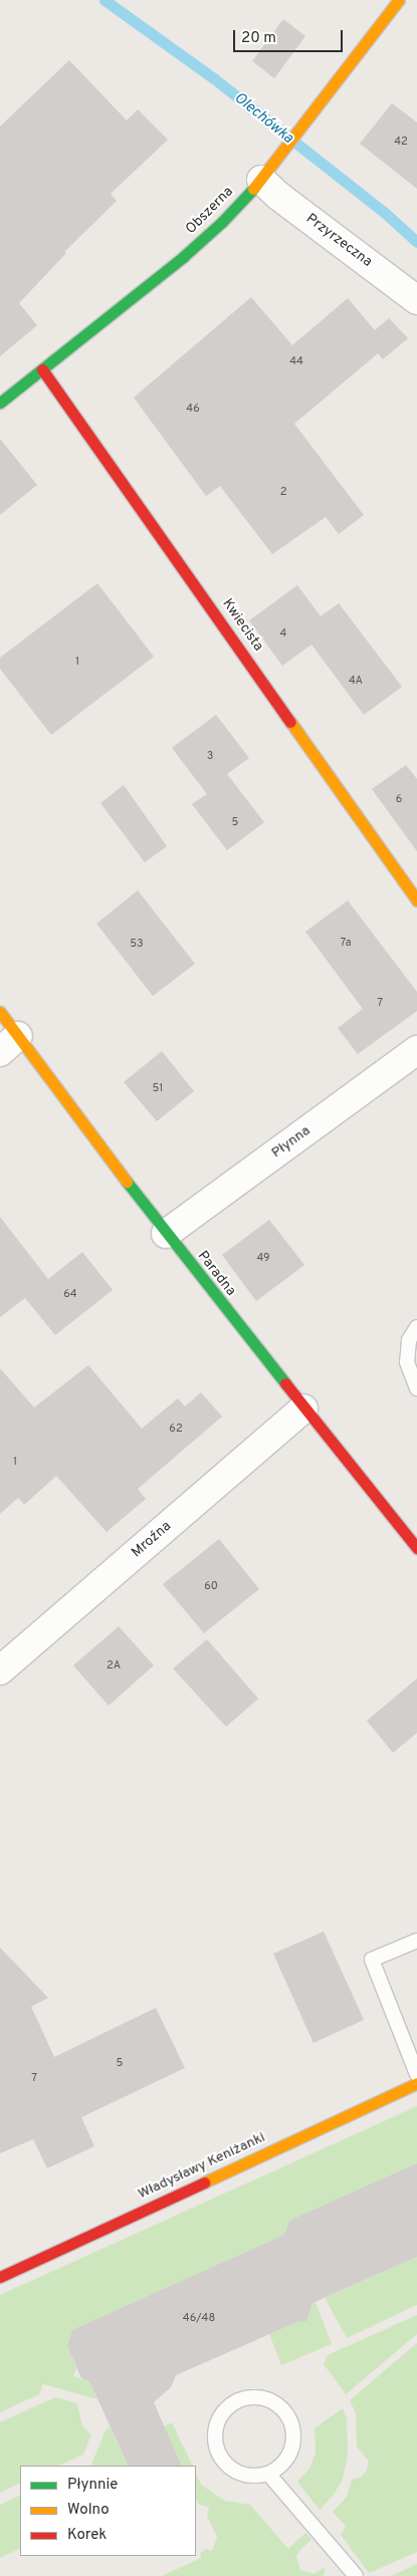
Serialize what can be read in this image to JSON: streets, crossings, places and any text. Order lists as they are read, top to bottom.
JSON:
{
  "streets": {
    "street": [
      "Obszerna",
      "Przyrzeczna",
      "Kwiecista",
      "Płynna",
      "Paradna",
      "Mroźna",
      "Władysławy Keniżanki"
    ]
  },
  "crossings": [
    ["Obszerna", "Przyrzeczna"],
    ["Obszerna", "Kwiecista"],
    ["Płynna", "Paradna"],
    ["Paradna", "Mroźna"]
  ],
  "water": ["Olechówka"],
  "house_numbers": [
    "42",
    "44",
    "46",
    "2",
    "4",
    "1",
    "4A",
    "3",
    "6",
    "5",
    "7a",
    "53",
    "7",
    "51",
    "49",
    "64",
    "62",
    "1",
    "60",
    "2A",
    "5",
    "7",
    "46/48"
  ],
  "legend": ["Płynnie", "Wolno", "Korek"],
  "scale_bar": "20 m"
}
